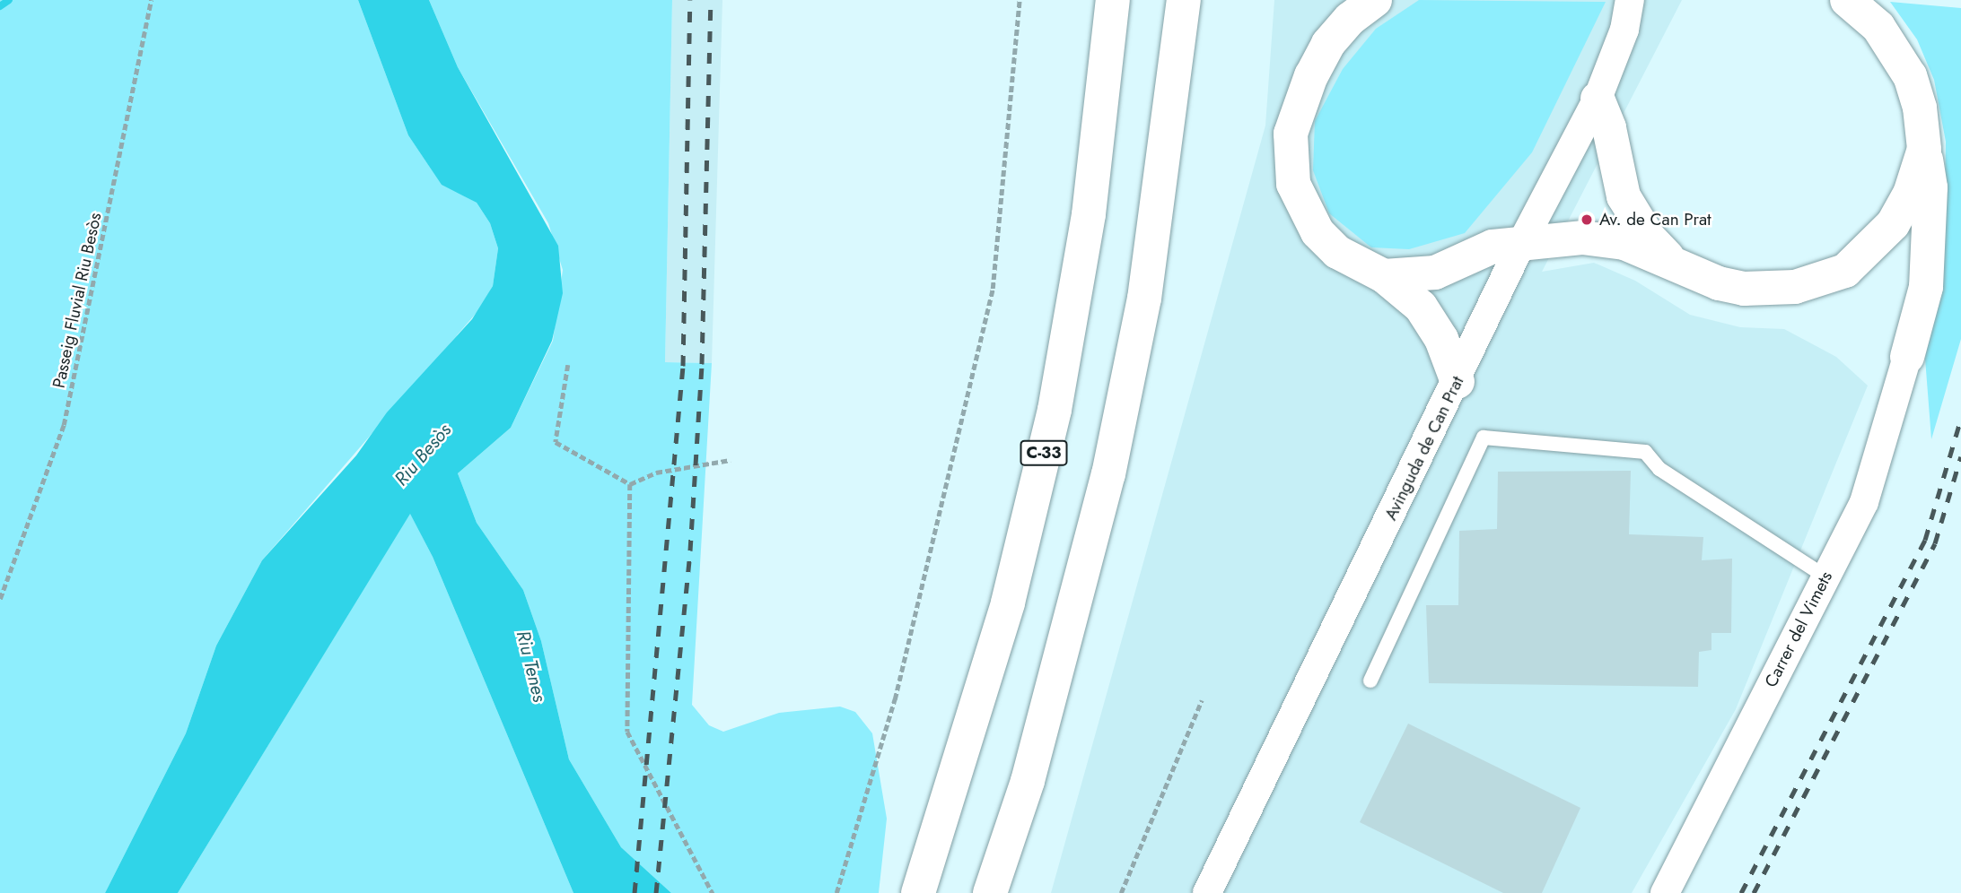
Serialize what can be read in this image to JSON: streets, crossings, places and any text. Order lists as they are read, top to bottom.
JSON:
{
  "streets": {
    "main road": ["C-33"],
    "street": ["Avinguda de Can Prat", "Carrer del Vimets"],
    "path": ["Passeig Fluvial Riu Besòs"]
  },
  "water": ["Riu Besòs", "Riu Tenes"],
  "places": ["Av. de Can Prat"]
}
